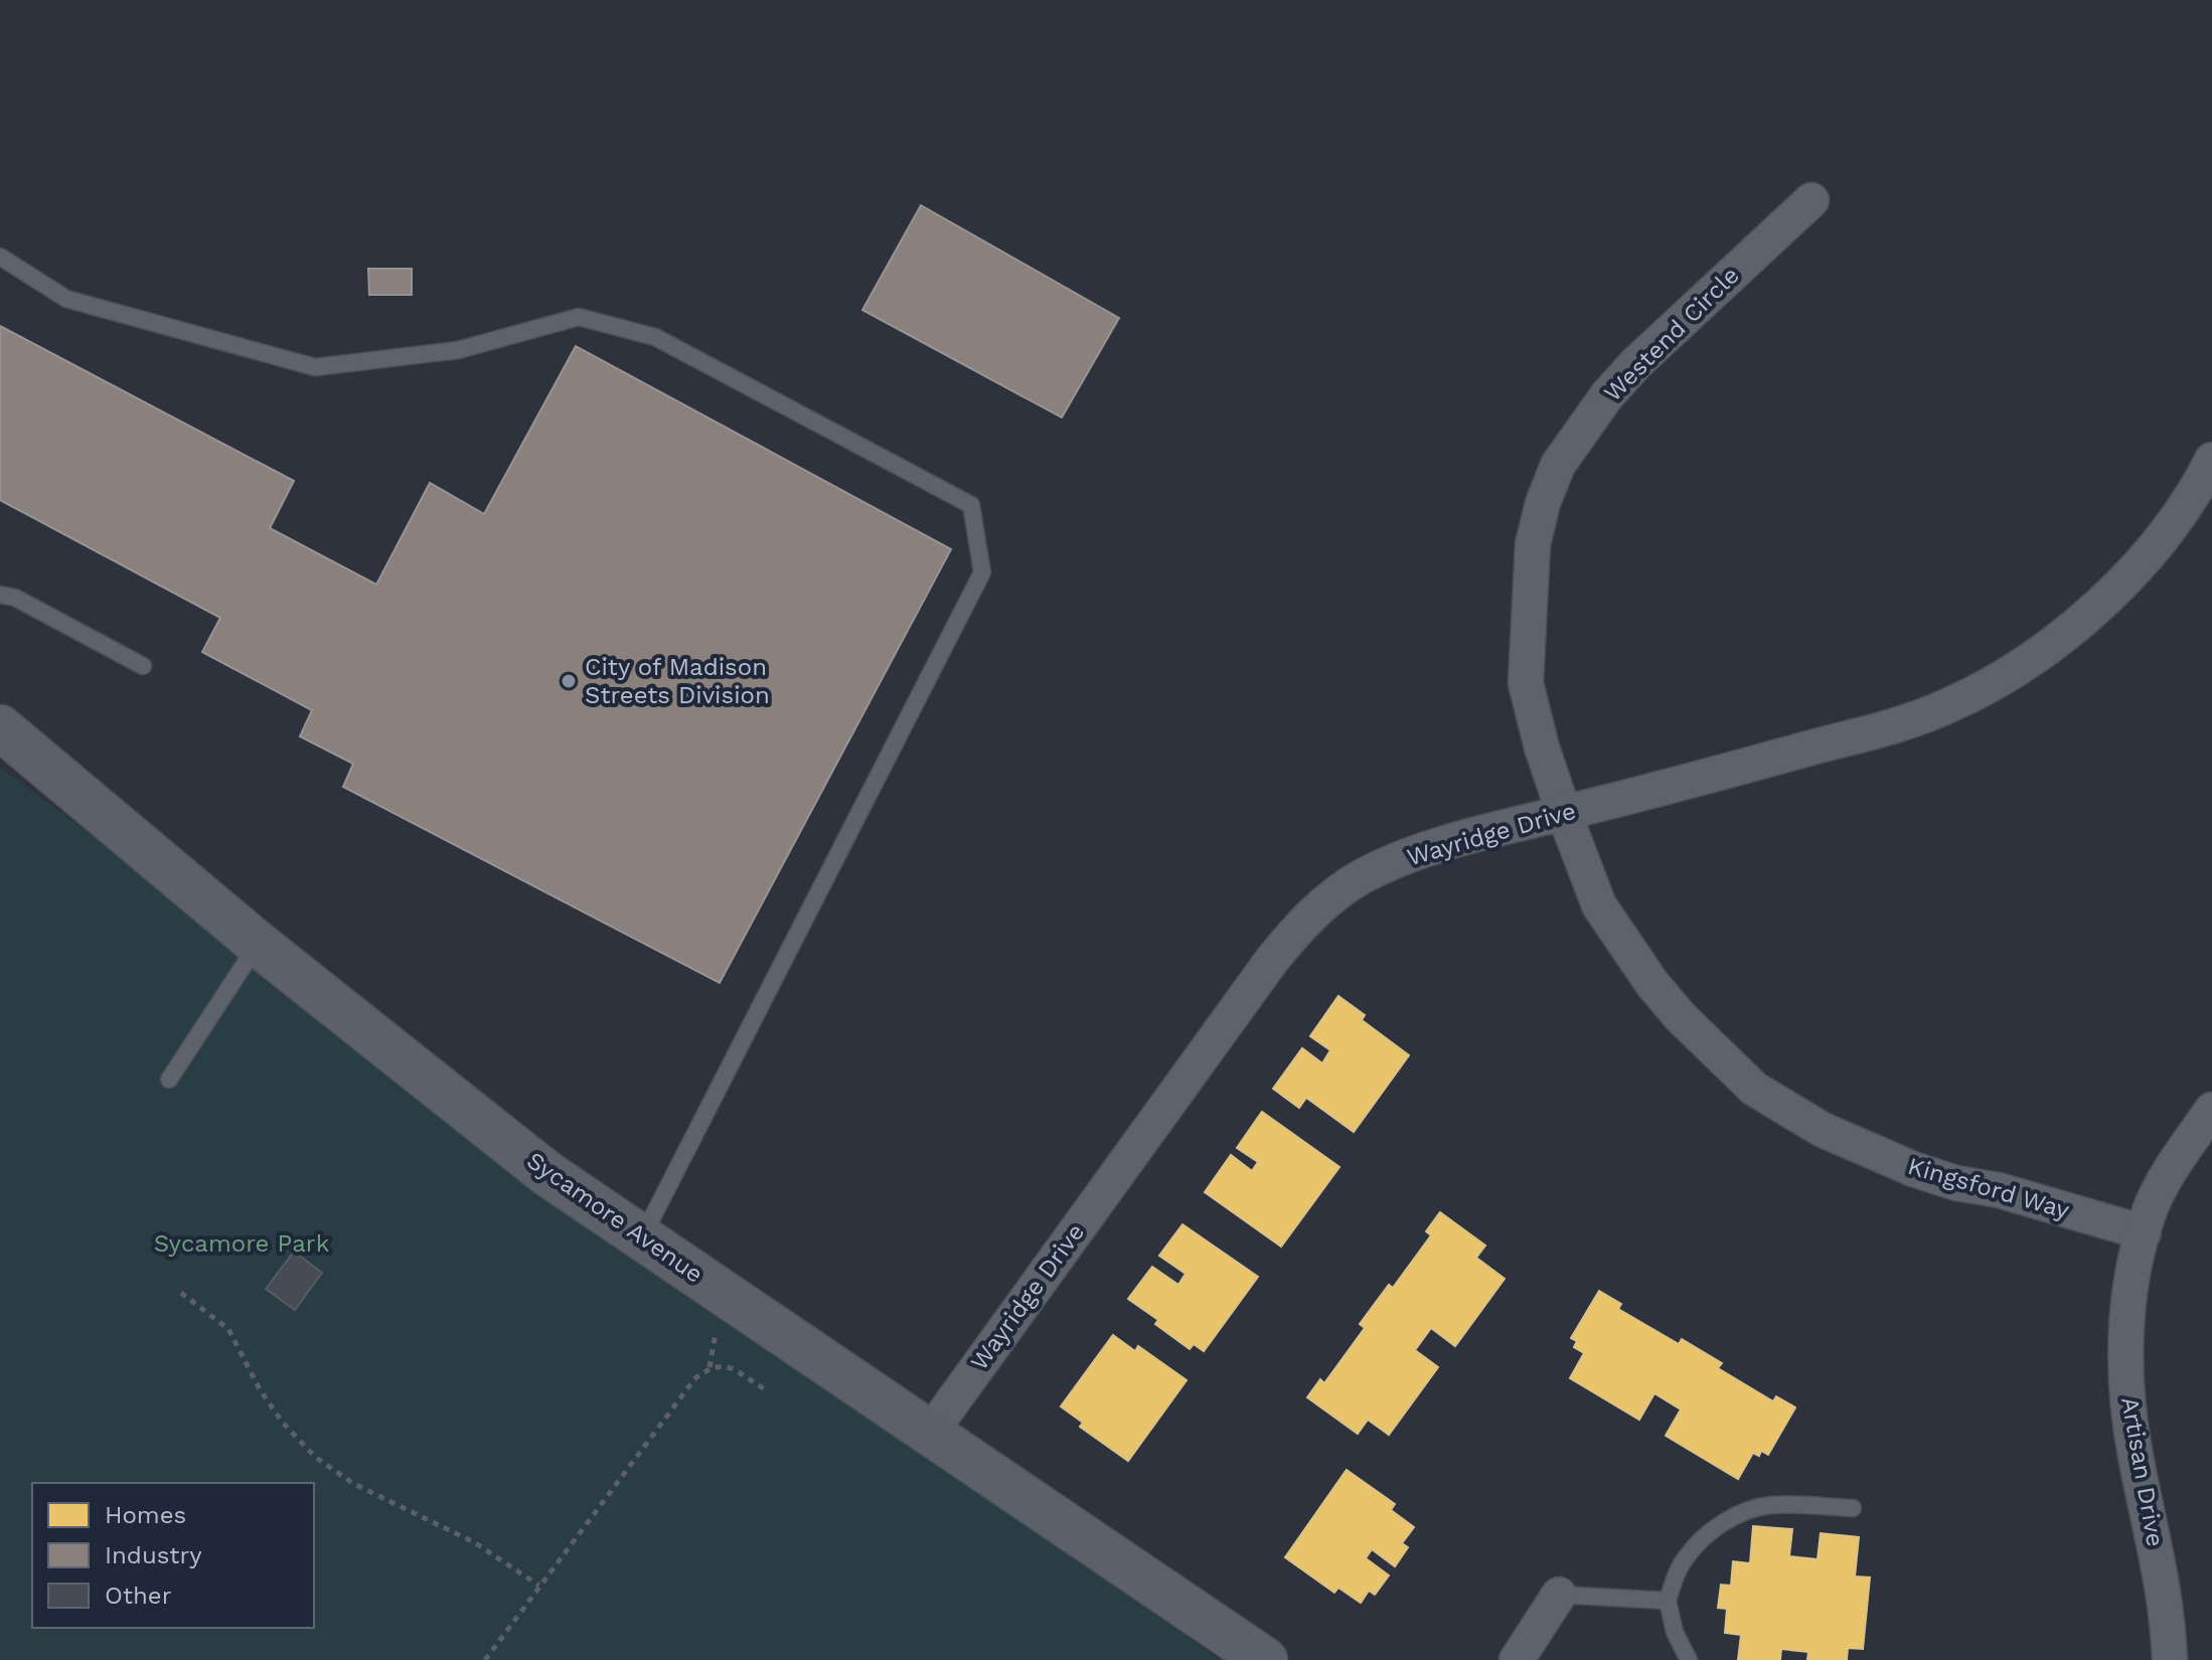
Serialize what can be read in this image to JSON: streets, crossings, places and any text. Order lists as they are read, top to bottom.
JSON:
{
  "streets": {
    "street": [
      "Westend Circle",
      "Wayridge Drive",
      "Kingsford Way",
      "Sycamore Avenue",
      "Artisan Drive"
    ]
  },
  "crossings": [
    ["Westend Circle", "Wayridge Drive"],
    ["Westend Circle", "Kingsford Way"],
    ["Wayridge Drive", "Kingsford Way"],
    ["Wayridge Drive", "Sycamore Avenue"],
    ["Kingsford Way", "Artisan Drive"]
  ],
  "parks": ["Sycamore Park"],
  "places": ["City of Madison Streets Division"],
  "legend": ["Homes", "Industry", "Other"]
}
